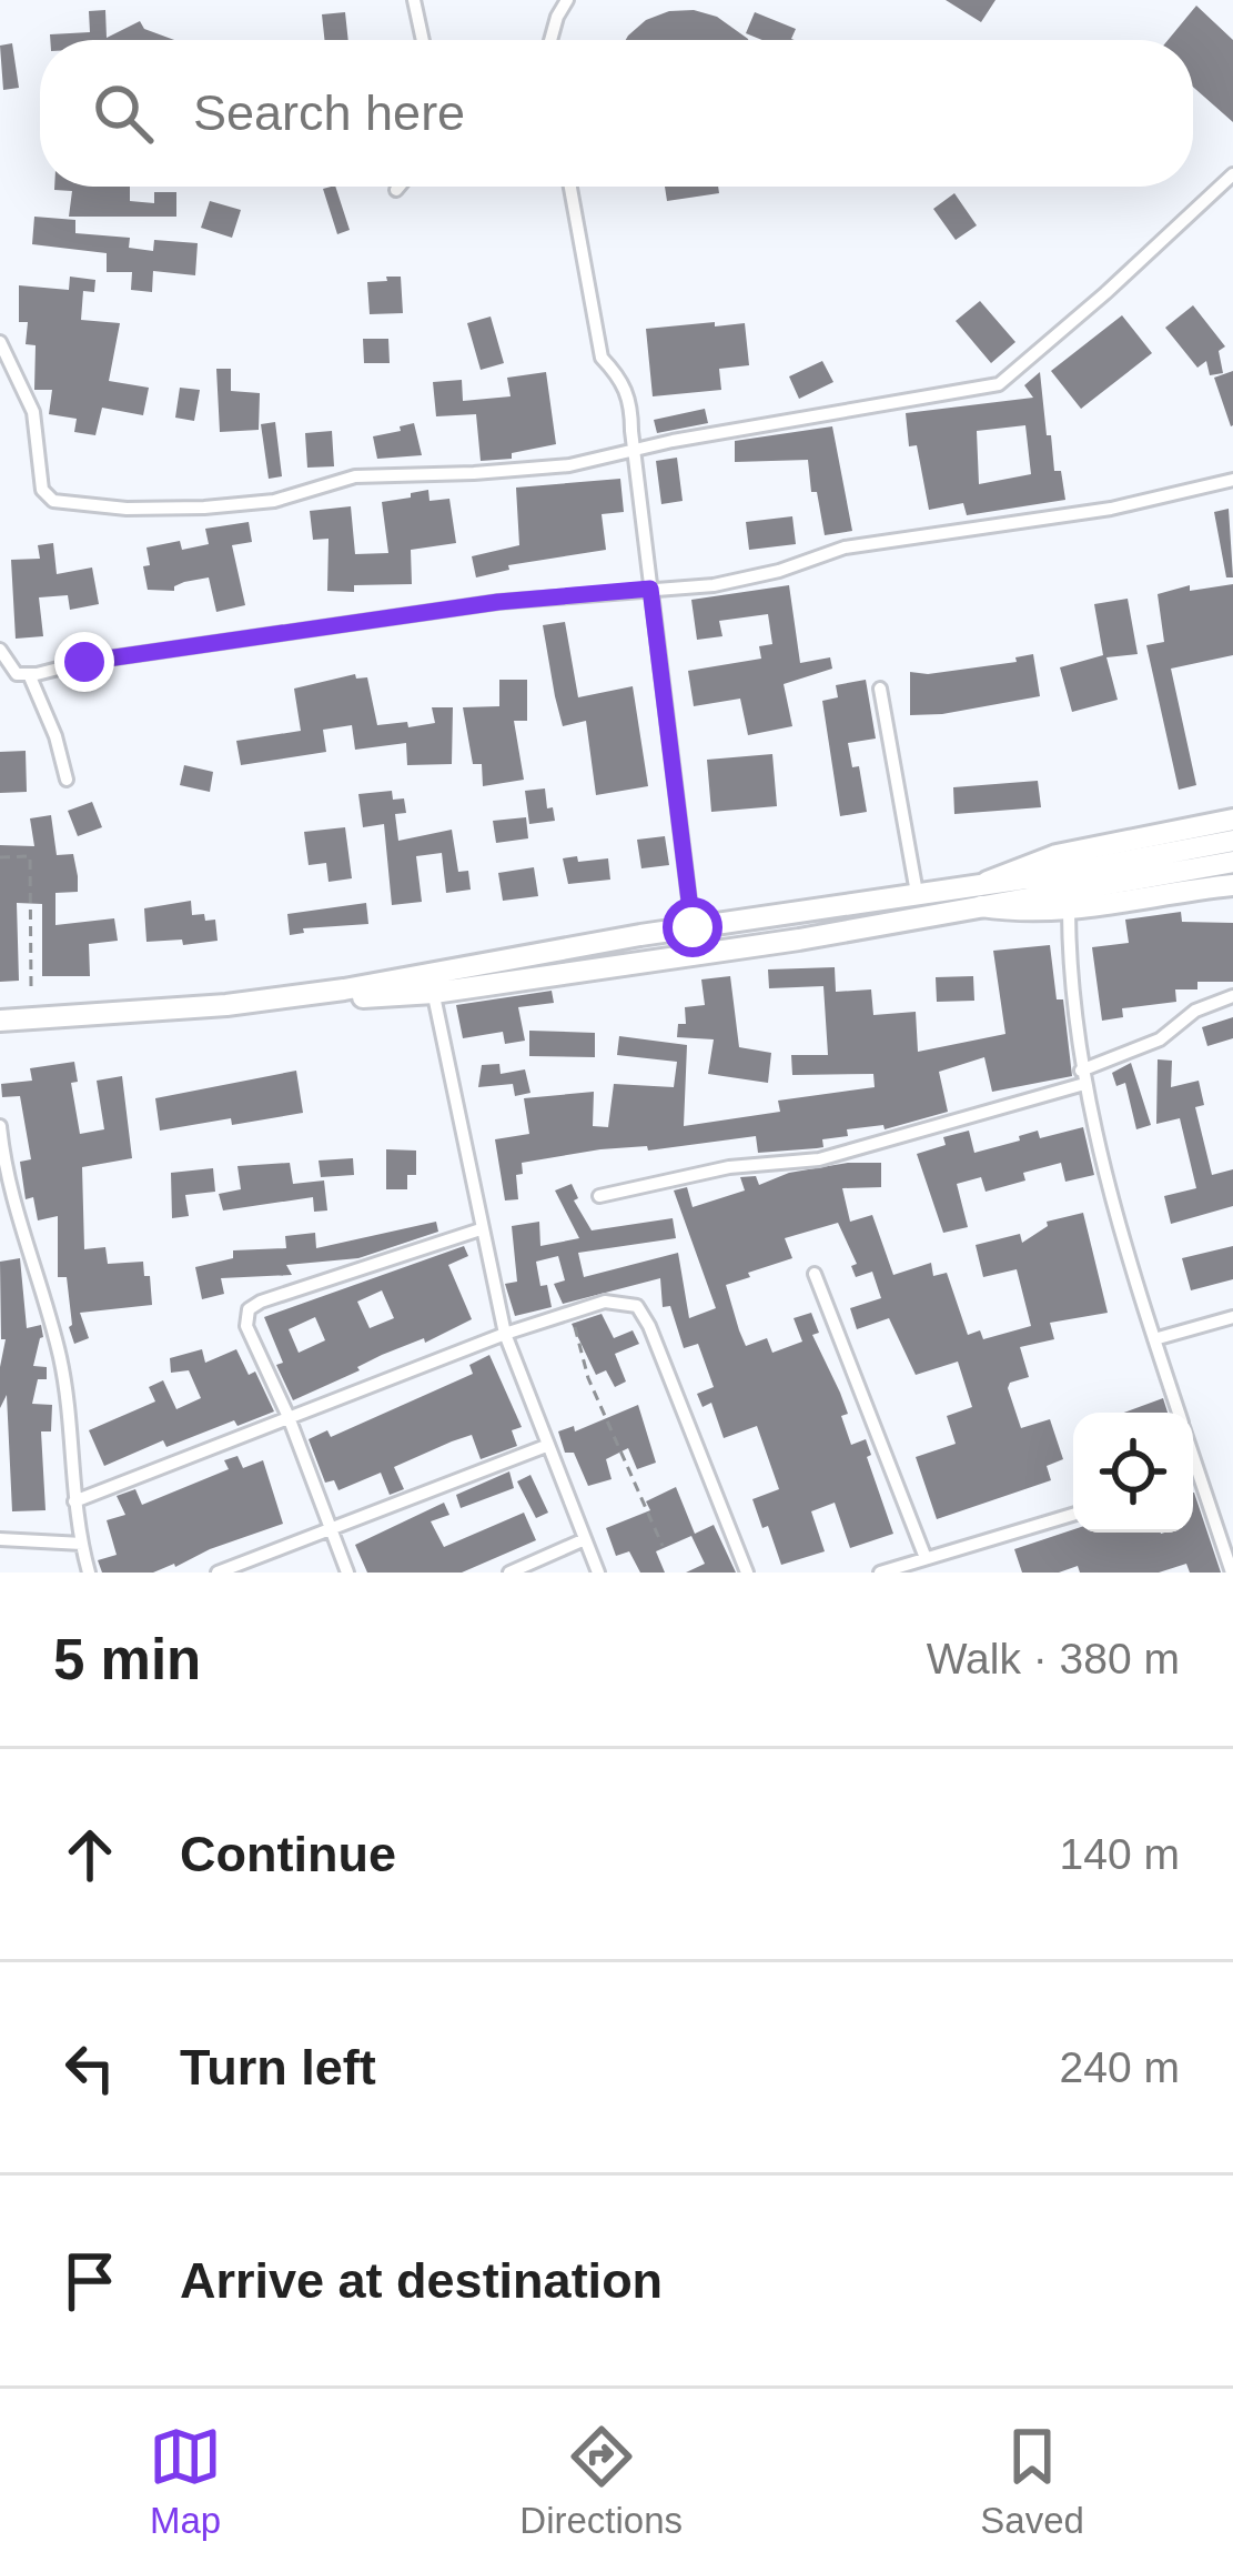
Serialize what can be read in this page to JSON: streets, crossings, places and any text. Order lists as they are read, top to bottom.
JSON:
{
  "page": {
    "search": "Search here",
    "heading": ["5 min", "Walk · 380 m"],
    "list": [
      ["Continue", "140 m"],
      ["Turn left", "240 m"],
      "Arrive at destination"
    ],
    "nav": ["Map", "Directions", "Saved"]
  }
}
